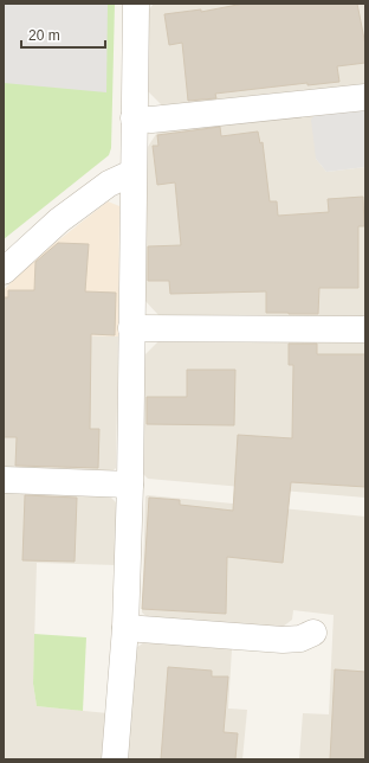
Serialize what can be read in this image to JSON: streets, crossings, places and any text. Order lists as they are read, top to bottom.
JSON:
{
  "scale_bar": "20 m"
}
